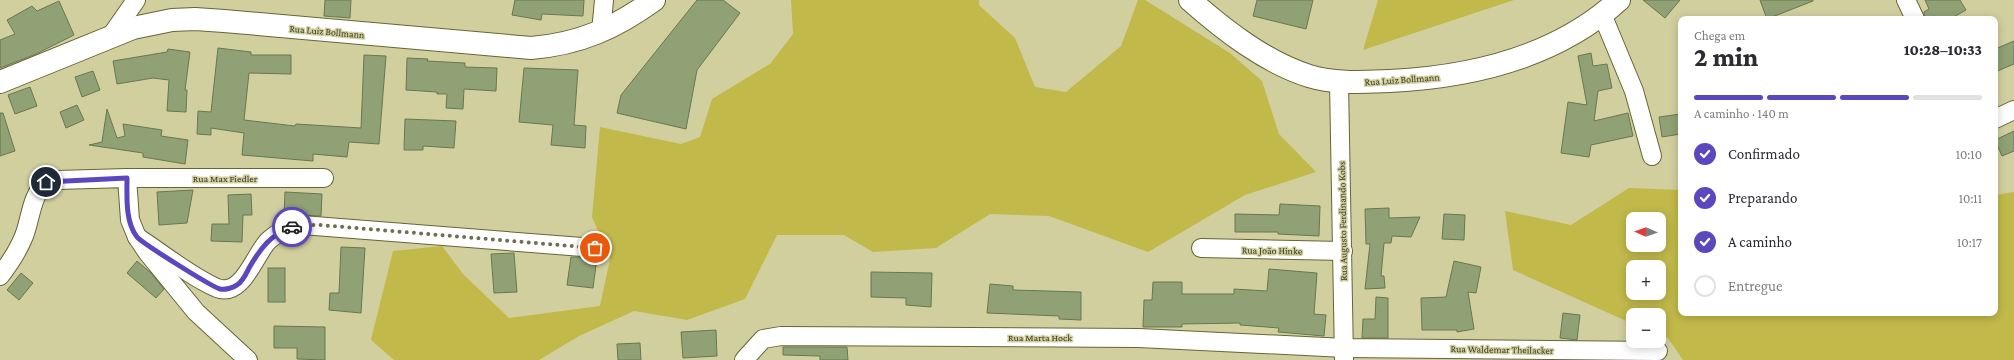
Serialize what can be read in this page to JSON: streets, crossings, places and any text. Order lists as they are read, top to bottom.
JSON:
{
  "streets": {
    "main road": ["Rua Luiz Bollmann"],
    "street": [
      "Rua Max Fiedler",
      "Rua Augusto Ferdinando Kobs",
      "Rua João Hinke",
      "Rua Marta Hock",
      "Rua Waldemar Theilacker"
    ]
  },
  "crossings": [
    ["Rua Luiz Bollmann", "Rua Augusto Ferdinando Kobs"],
    ["Rua Augusto Ferdinando Kobs", "Rua João Hinke"],
    ["Rua Augusto Ferdinando Kobs", "Rua Marta Hock"],
    ["Rua Augusto Ferdinando Kobs", "Rua Waldemar Theilacker"],
    ["Rua Marta Hock", "Rua Waldemar Theilacker"]
  ],
  "north": "left",
  "page": {
    "heading": ["2 min", "Chega em", "10:28–10:33"],
    "bar": "A caminho · 140 m",
    "list": [
      ["Confirmado", "10:10"],
      ["Preparando", "10:11"],
      ["A caminho", "10:17"],
      "Entregue"
    ],
    "map_buttons": ["+", "−"]
  }
}
